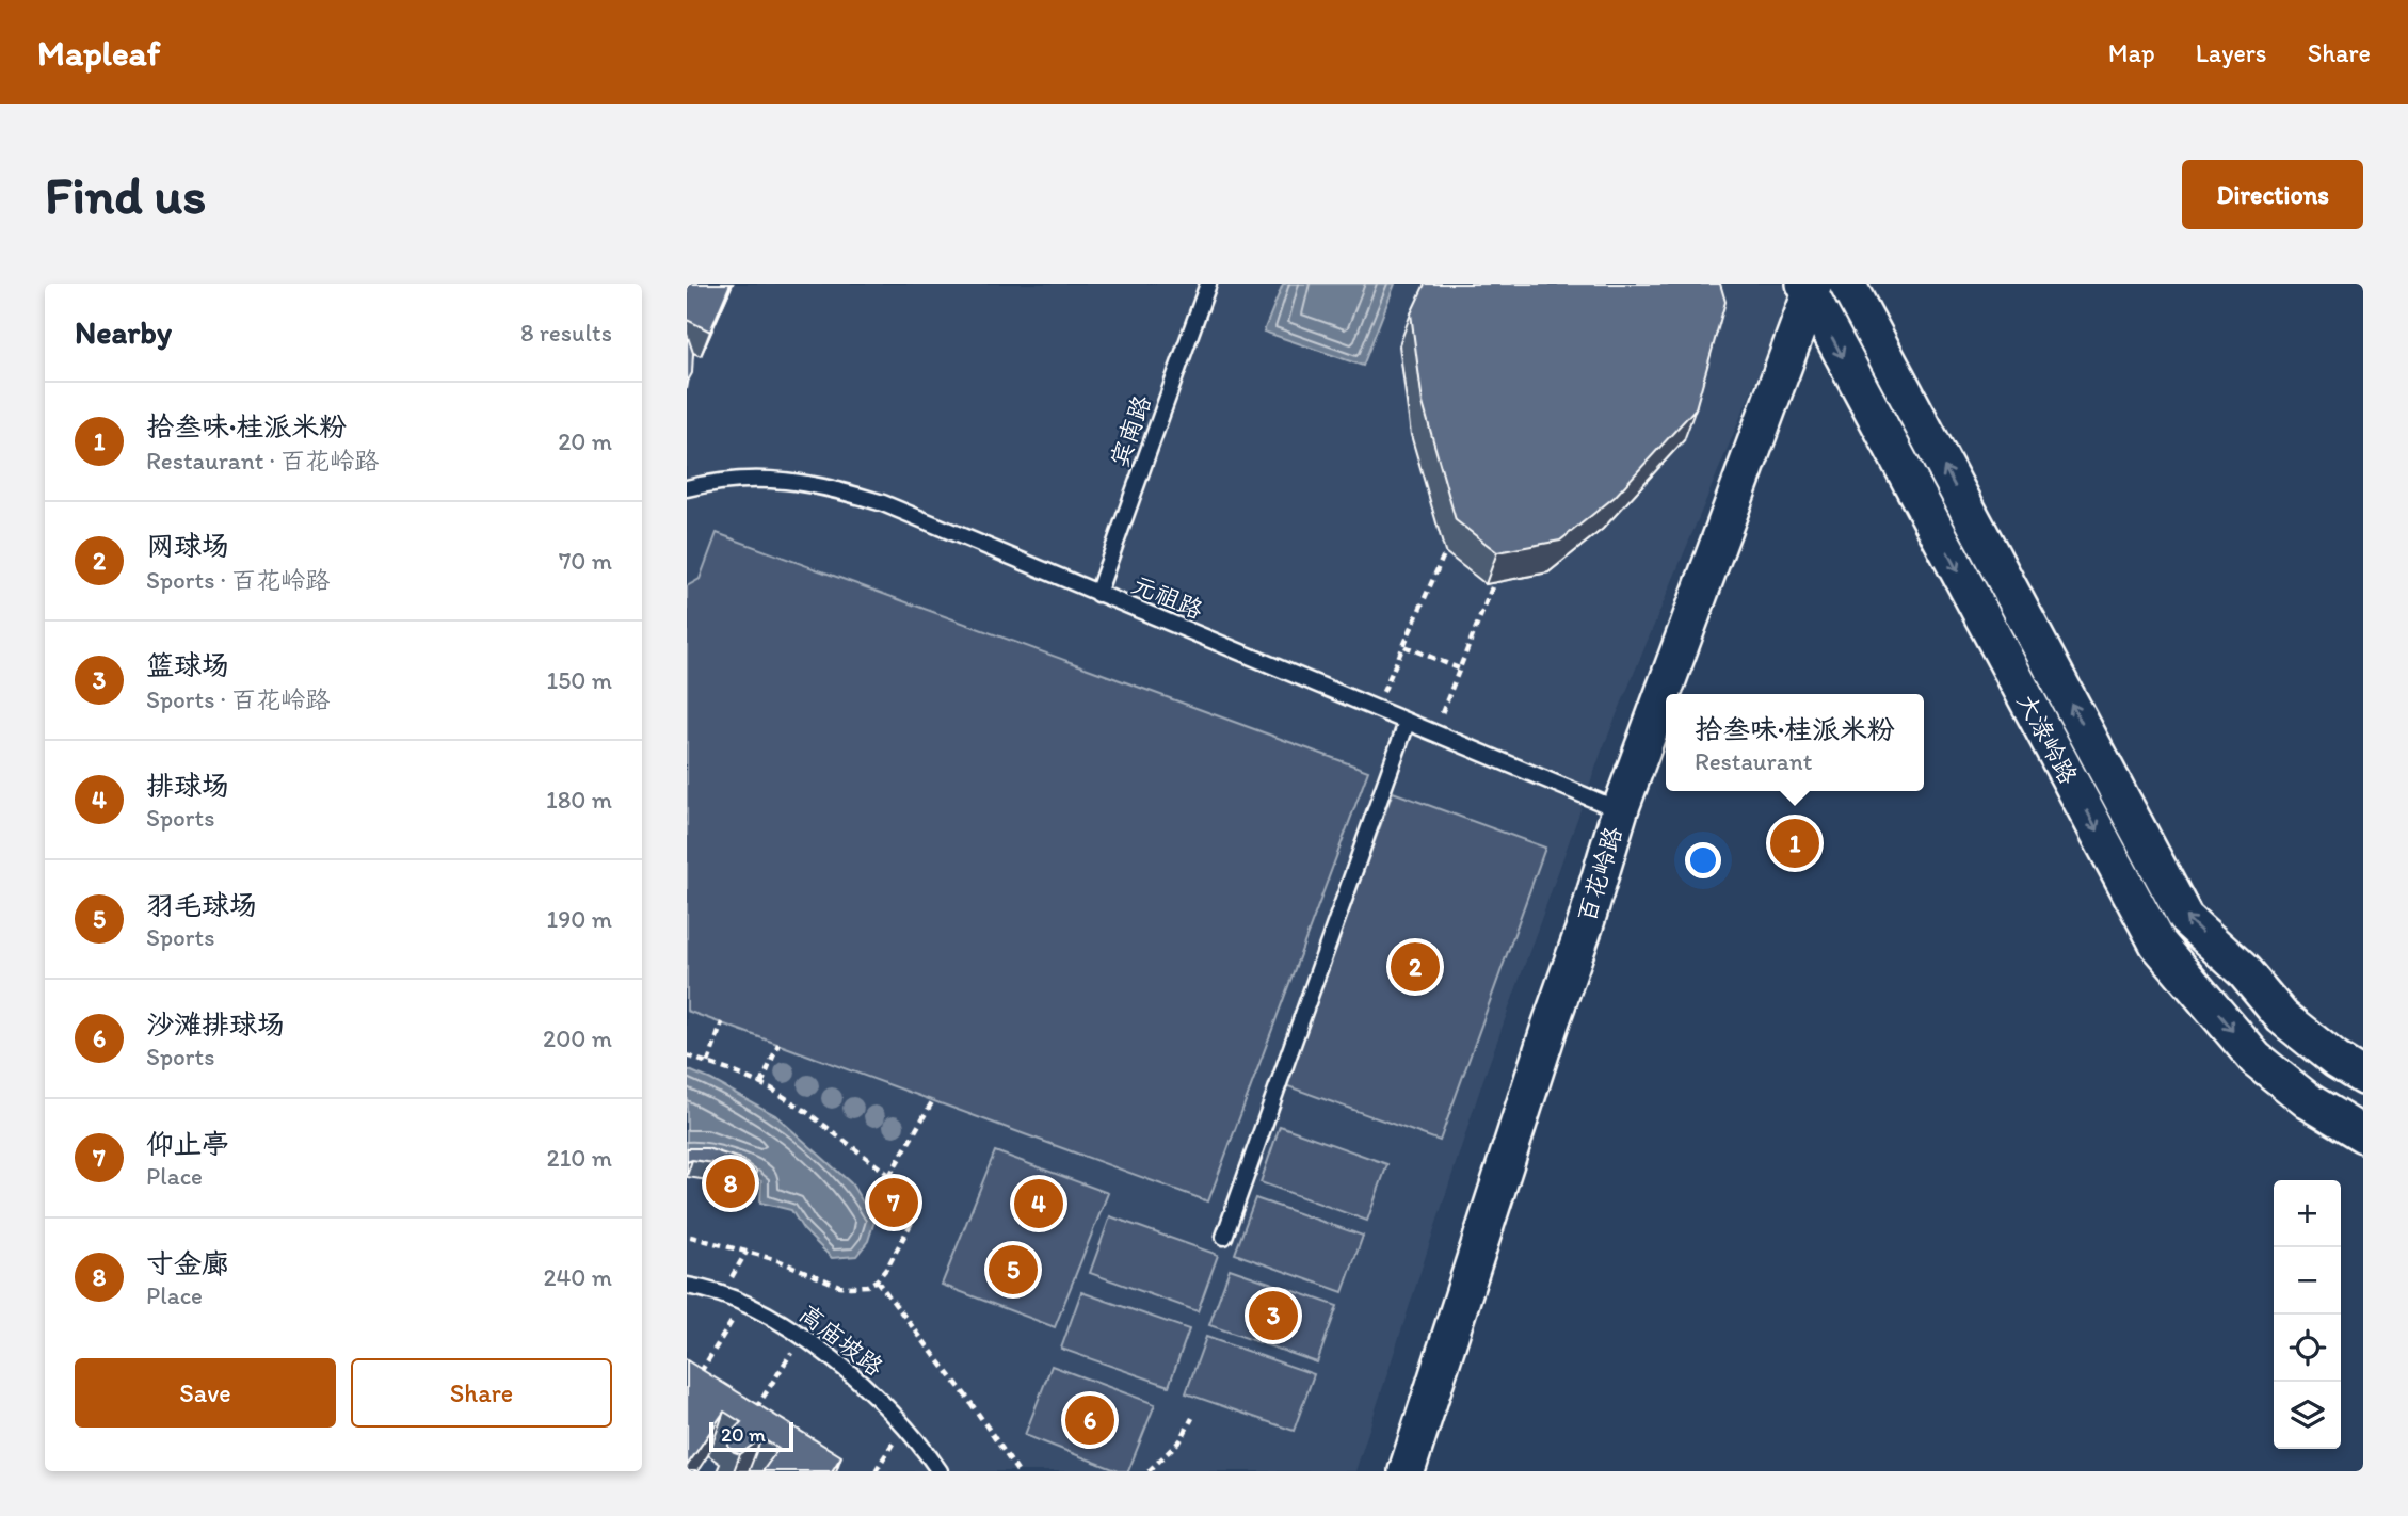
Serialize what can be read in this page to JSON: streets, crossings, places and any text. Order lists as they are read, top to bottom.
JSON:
{
  "streets": {
    "street": ["大渌岭路", "百花岭路"],
    "lane": ["宾南路", "元祖路", "高庙坡路"]
  },
  "crossings": [
    ["宾南路", "元祖路"],
    ["元祖路", "百花岭路"],
    ["大渌岭路", "百花岭路"]
  ],
  "scale_bar": "20 m",
  "page": {
    "header": "Mapleaf",
    "nav": ["Map", "Layers", "Share"],
    "buttons": [
      "Directions",
      ["Save", "Share"]
    ],
    "title": "Find us",
    "heading": ["Nearby", "8 results"],
    "list": [
      {
        "mark": "1",
        "name": "拾叁味·桂派米粉",
        "note": "Restaurant · 百花岭路",
        "value": "20 m"
      },
      {
        "mark": "2",
        "name": "网球场",
        "note": "Sports · 百花岭路",
        "value": "70 m"
      },
      {
        "mark": "3",
        "name": "篮球场",
        "note": "Sports · 百花岭路",
        "value": "150 m"
      },
      {
        "mark": "4",
        "name": "排球场",
        "note": "Sports",
        "value": "180 m"
      },
      {
        "mark": "5",
        "name": "羽毛球场",
        "note": "Sports",
        "value": "190 m"
      },
      {
        "mark": "6",
        "name": "沙滩排球场",
        "note": "Sports",
        "value": "200 m"
      },
      {
        "mark": "7",
        "name": "仰止亭",
        "note": "Place",
        "value": "210 m"
      },
      {
        "mark": "8",
        "name": "寸金廊",
        "note": "Place",
        "value": "240 m"
      }
    ],
    "popup": ["拾叁味·桂派米粉", "Restaurant"],
    "pins": [
      "1",
      "2",
      "8",
      "7",
      "4",
      "5",
      "3",
      "6"
    ],
    "map_buttons": ["+", "−"],
    "scale": "20 m"
  }
}
